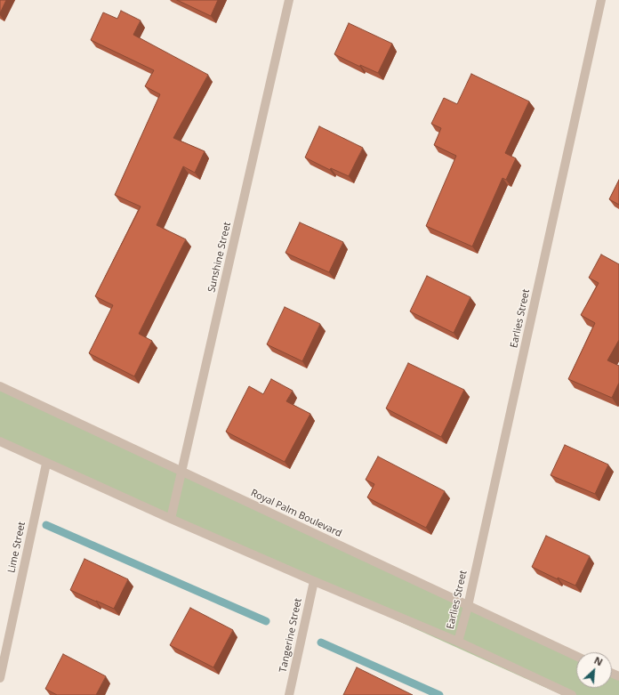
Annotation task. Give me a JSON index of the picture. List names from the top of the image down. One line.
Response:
{"streets":{"street":["Sunshine Street","Earlies Street","Royal Palm Boulevard","Lime Street","Tangerine Street"]},"crossings":[["Sunshine Street","Royal Palm Boulevard"],["Earlies Street","Royal Palm Boulevard"]],"north":"top right"}
